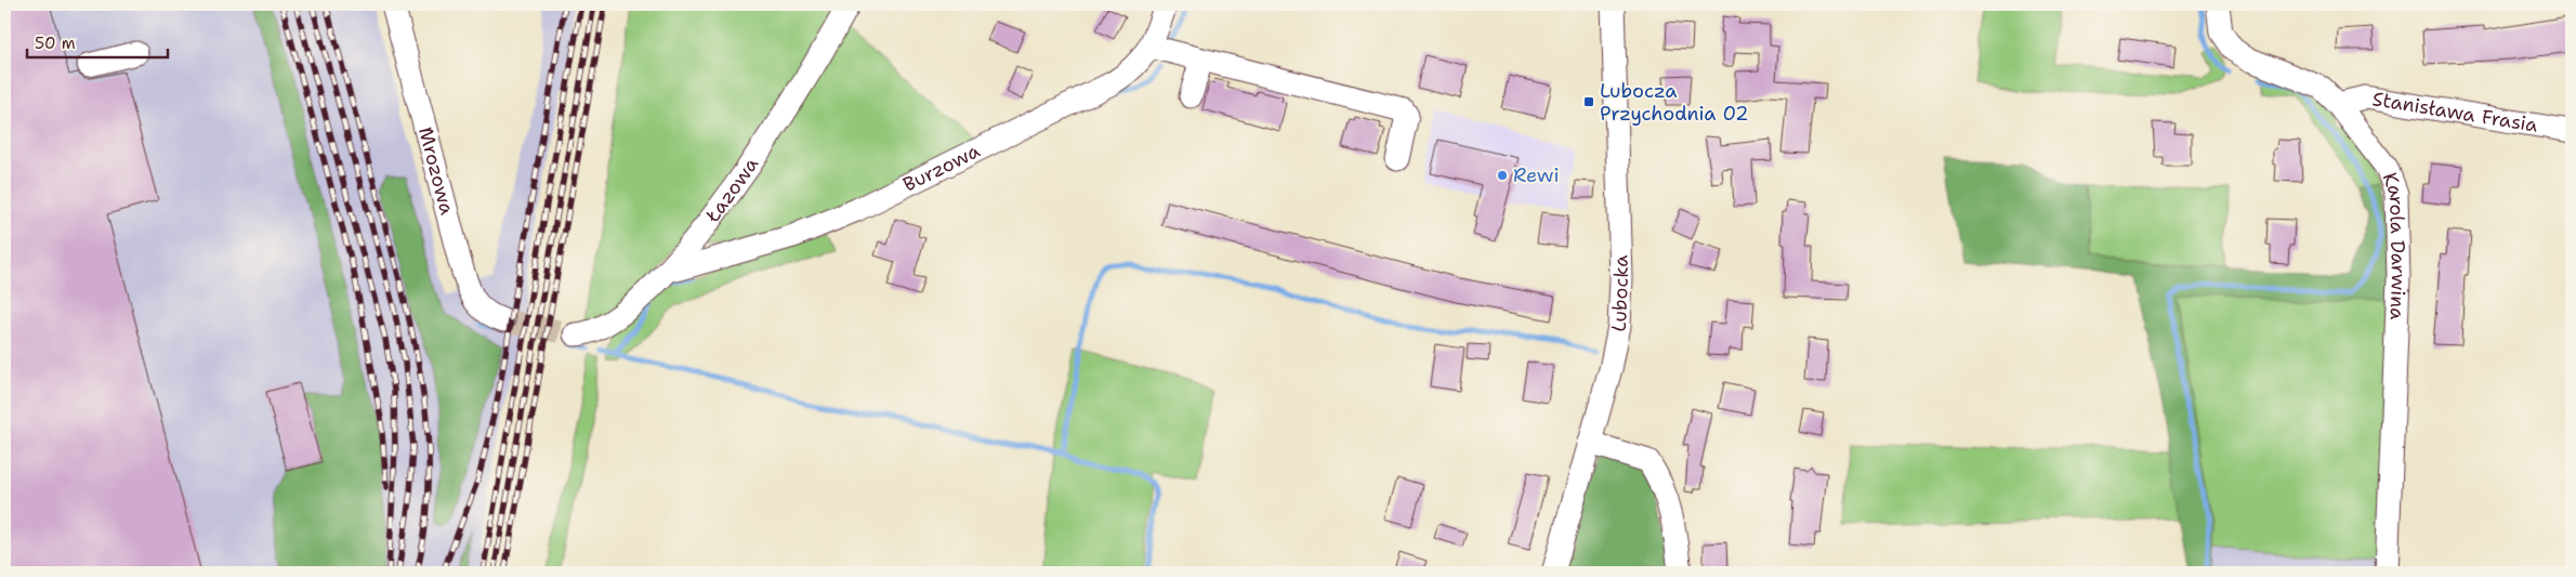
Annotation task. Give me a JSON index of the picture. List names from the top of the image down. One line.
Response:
{"streets":{"street":["Stanisława Frasia","Burzowa","Mrozowa","Łazowa","Karola Darwina","Lubocka"]},"crossings":[["Stanisława Frasia","Karola Darwina"],["Burzowa","Łazowa"]],"places":{"transit":["Lubocza Przychodnia 02"],"other":["Rewi"]},"scale_bar":"50 m"}
